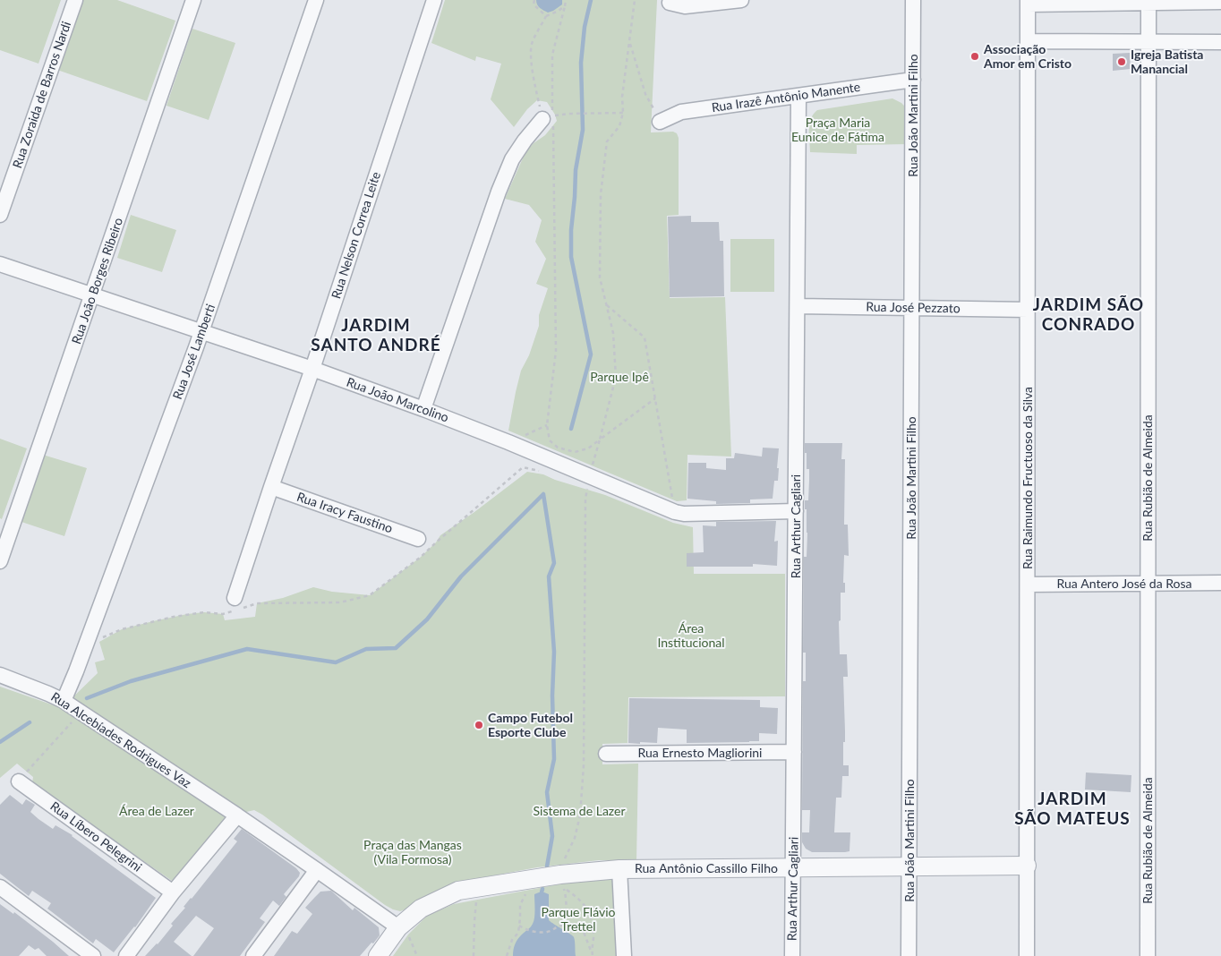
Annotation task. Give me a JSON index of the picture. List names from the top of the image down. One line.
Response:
{"streets":{"street":["Rua Zoraida de Barros Nardi","Rua Irazê Antônio Manente","Rua João Martini Filho","Rua Nelson Correa Leite","Rua João Borges Ribeiro","Rua José Pezzato","Rua José Lamberti","Rua João Marcolino","Rua Raimundo Fructuoso da Silva","Rua Rubião de Almeida","Rua Iracy Faustino","Rua Arthur Cagliari","Rua Antero José da Rosa","Rua Alcebíades Rodrigues Vaz","Rua Ernesto Magliorini","Rua Líbero Pelegrini","Rua Antônio Cassillo Filho"]},"crossings":[["Rua Irazê Antônio Manente","Rua João Martini Filho"],["Rua Irazê Antônio Manente","Rua Arthur Cagliari"],["Rua João Martini Filho","Rua José Pezzato"],["Rua João Martini Filho","Rua Antônio Cassillo Filho"],["Rua Nelson Correa Leite","Rua João Marcolino"],["Rua Nelson Correa Leite","Rua Iracy Faustino"],["Rua João Borges Ribeiro","Rua João Marcolino"],["Rua José Pezzato","Rua Raimundo Fructuoso da Silva"],["Rua José Pezzato","Rua Arthur Cagliari"],["Rua José Lamberti","Rua João Marcolino"],["Rua José Lamberti","Rua Alcebíades Rodrigues Vaz"],["Rua João Marcolino","Rua Arthur Cagliari"],["Rua Raimundo Fructuoso da Silva","Rua Antero José da Rosa"],["Rua Raimundo Fructuoso da Silva","Rua Antônio Cassillo Filho"],["Rua Rubião de Almeida","Rua Antero José da Rosa"],["Rua Arthur Cagliari","Rua Ernesto Magliorini"],["Rua Arthur Cagliari","Rua Antônio Cassillo Filho"],["Rua Alcebíades Rodrigues Vaz","Rua Antônio Cassillo Filho"]],"districts":["JARDIM SÃO CONRADO","JARDIM SANTO ANDRÉ","JARDIM SÃO MATEUS"],"parks":["Praça Maria Eunice de Fátima","Parque Ipê","Área Institucional","Área de Lazer","Sistema de Lazer","Praça das Mangas (Vila Formosa)","Parque Flávio Trettel"],"places":["Associação Amor em Cristo","Igreja Batista Manancial","Campo Futebol Esporte Clube"]}
